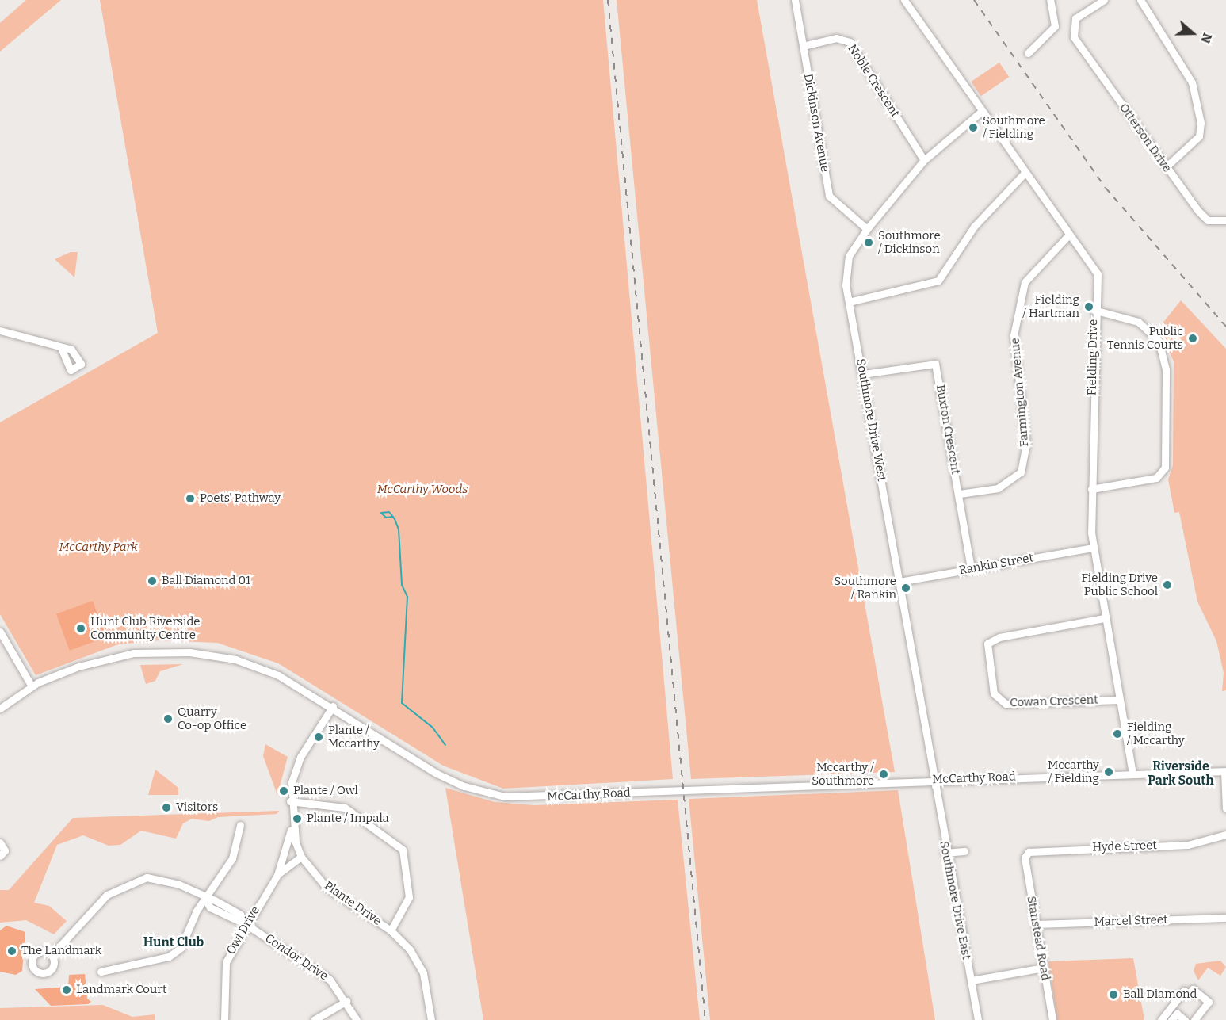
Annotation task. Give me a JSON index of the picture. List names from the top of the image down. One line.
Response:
{"streets":{"street":["Noble Crescent","Dickinson Avenue","Otterson Drive","Fielding Drive","Farmington Avenue","Southmore Drive West","Buxton Crescent","Rankin Street","Cowan Crescent","McCarthy Road","Hyde Street","Southmore Drive East","Plante Drive","Marcel Street","Owl Drive","Stanstead Road","Condor Drive"]},"crossings":[["Noble Crescent","Dickinson Avenue"],["Noble Crescent","Southmore Drive West"],["Dickinson Avenue","Southmore Drive West"],["Fielding Drive","Farmington Avenue"],["Fielding Drive","Southmore Drive West"],["Fielding Drive","Rankin Street"],["Fielding Drive","Cowan Crescent"],["Fielding Drive","McCarthy Road"],["Farmington Avenue","Buxton Crescent"],["Southmore Drive West","Buxton Crescent"],["Southmore Drive West","Rankin Street"],["Southmore Drive West","McCarthy Road"],["Southmore Drive West","Southmore Drive East"],["Buxton Crescent","Rankin Street"],["McCarthy Road","Southmore Drive East"],["McCarthy Road","Plante Drive"],["Hyde Street","Stanstead Road"],["Plante Drive","Owl Drive"],["Marcel Street","Stanstead Road"],["Owl Drive","Condor Drive"]],"districts":["Riverside Park South","Hunt Club"],"parks":["McCarthy Woods","McCarthy Park"],"places":["Southmore / Fielding","Southmore / Dickinson","Fielding / Hartman","Public Tennis Courts","Poets' Pathway","Ball Diamond 01","Fielding Drive Public School","Southmore / Rankin","Hunt Club Riverside Community Centre","Quarry Co-op Office","Fielding / Mccarthy","Plante / Mccarthy","Mccarthy / Fielding","Mccarthy / Southmore","Plante / Owl","Visitors","Plante / Impala","The Landmark","Landmark Court","Ball Diamond"],"north":"right"}
